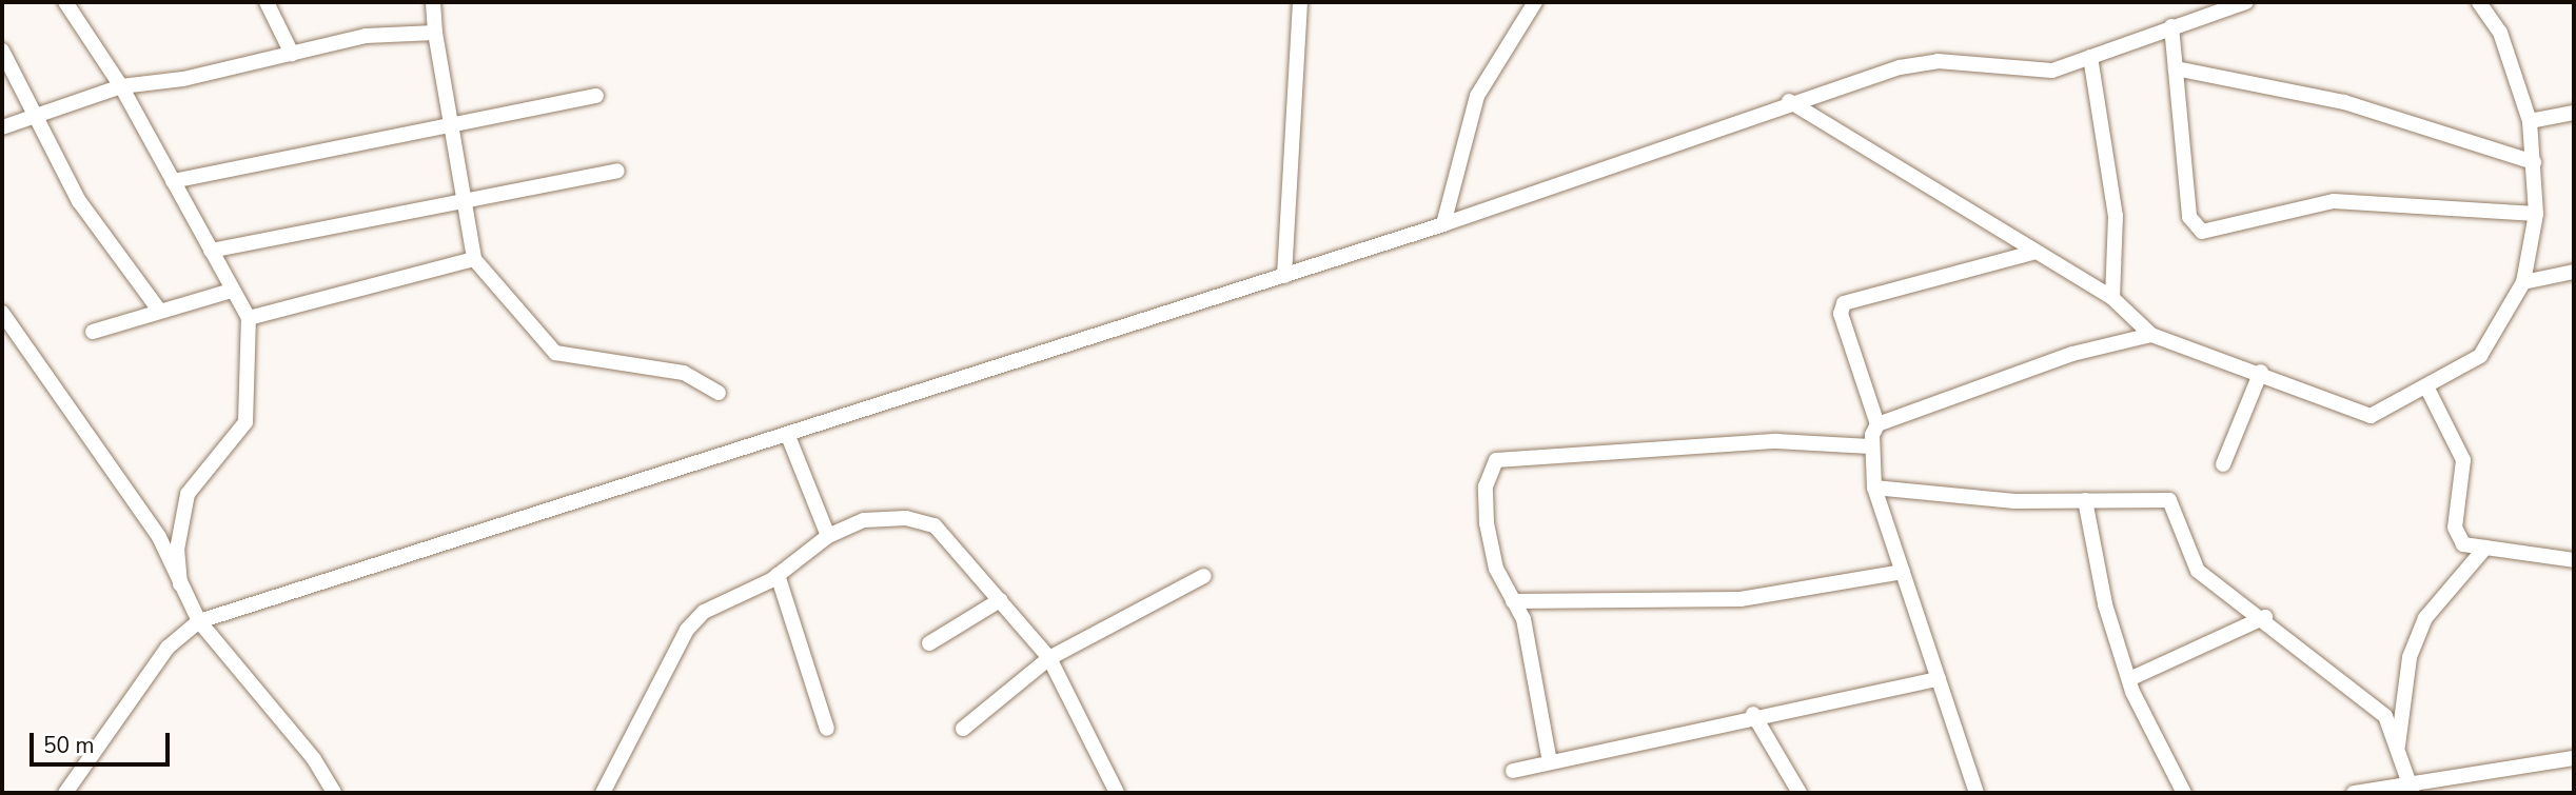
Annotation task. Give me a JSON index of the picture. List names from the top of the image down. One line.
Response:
{"scale_bar":"50 m"}
